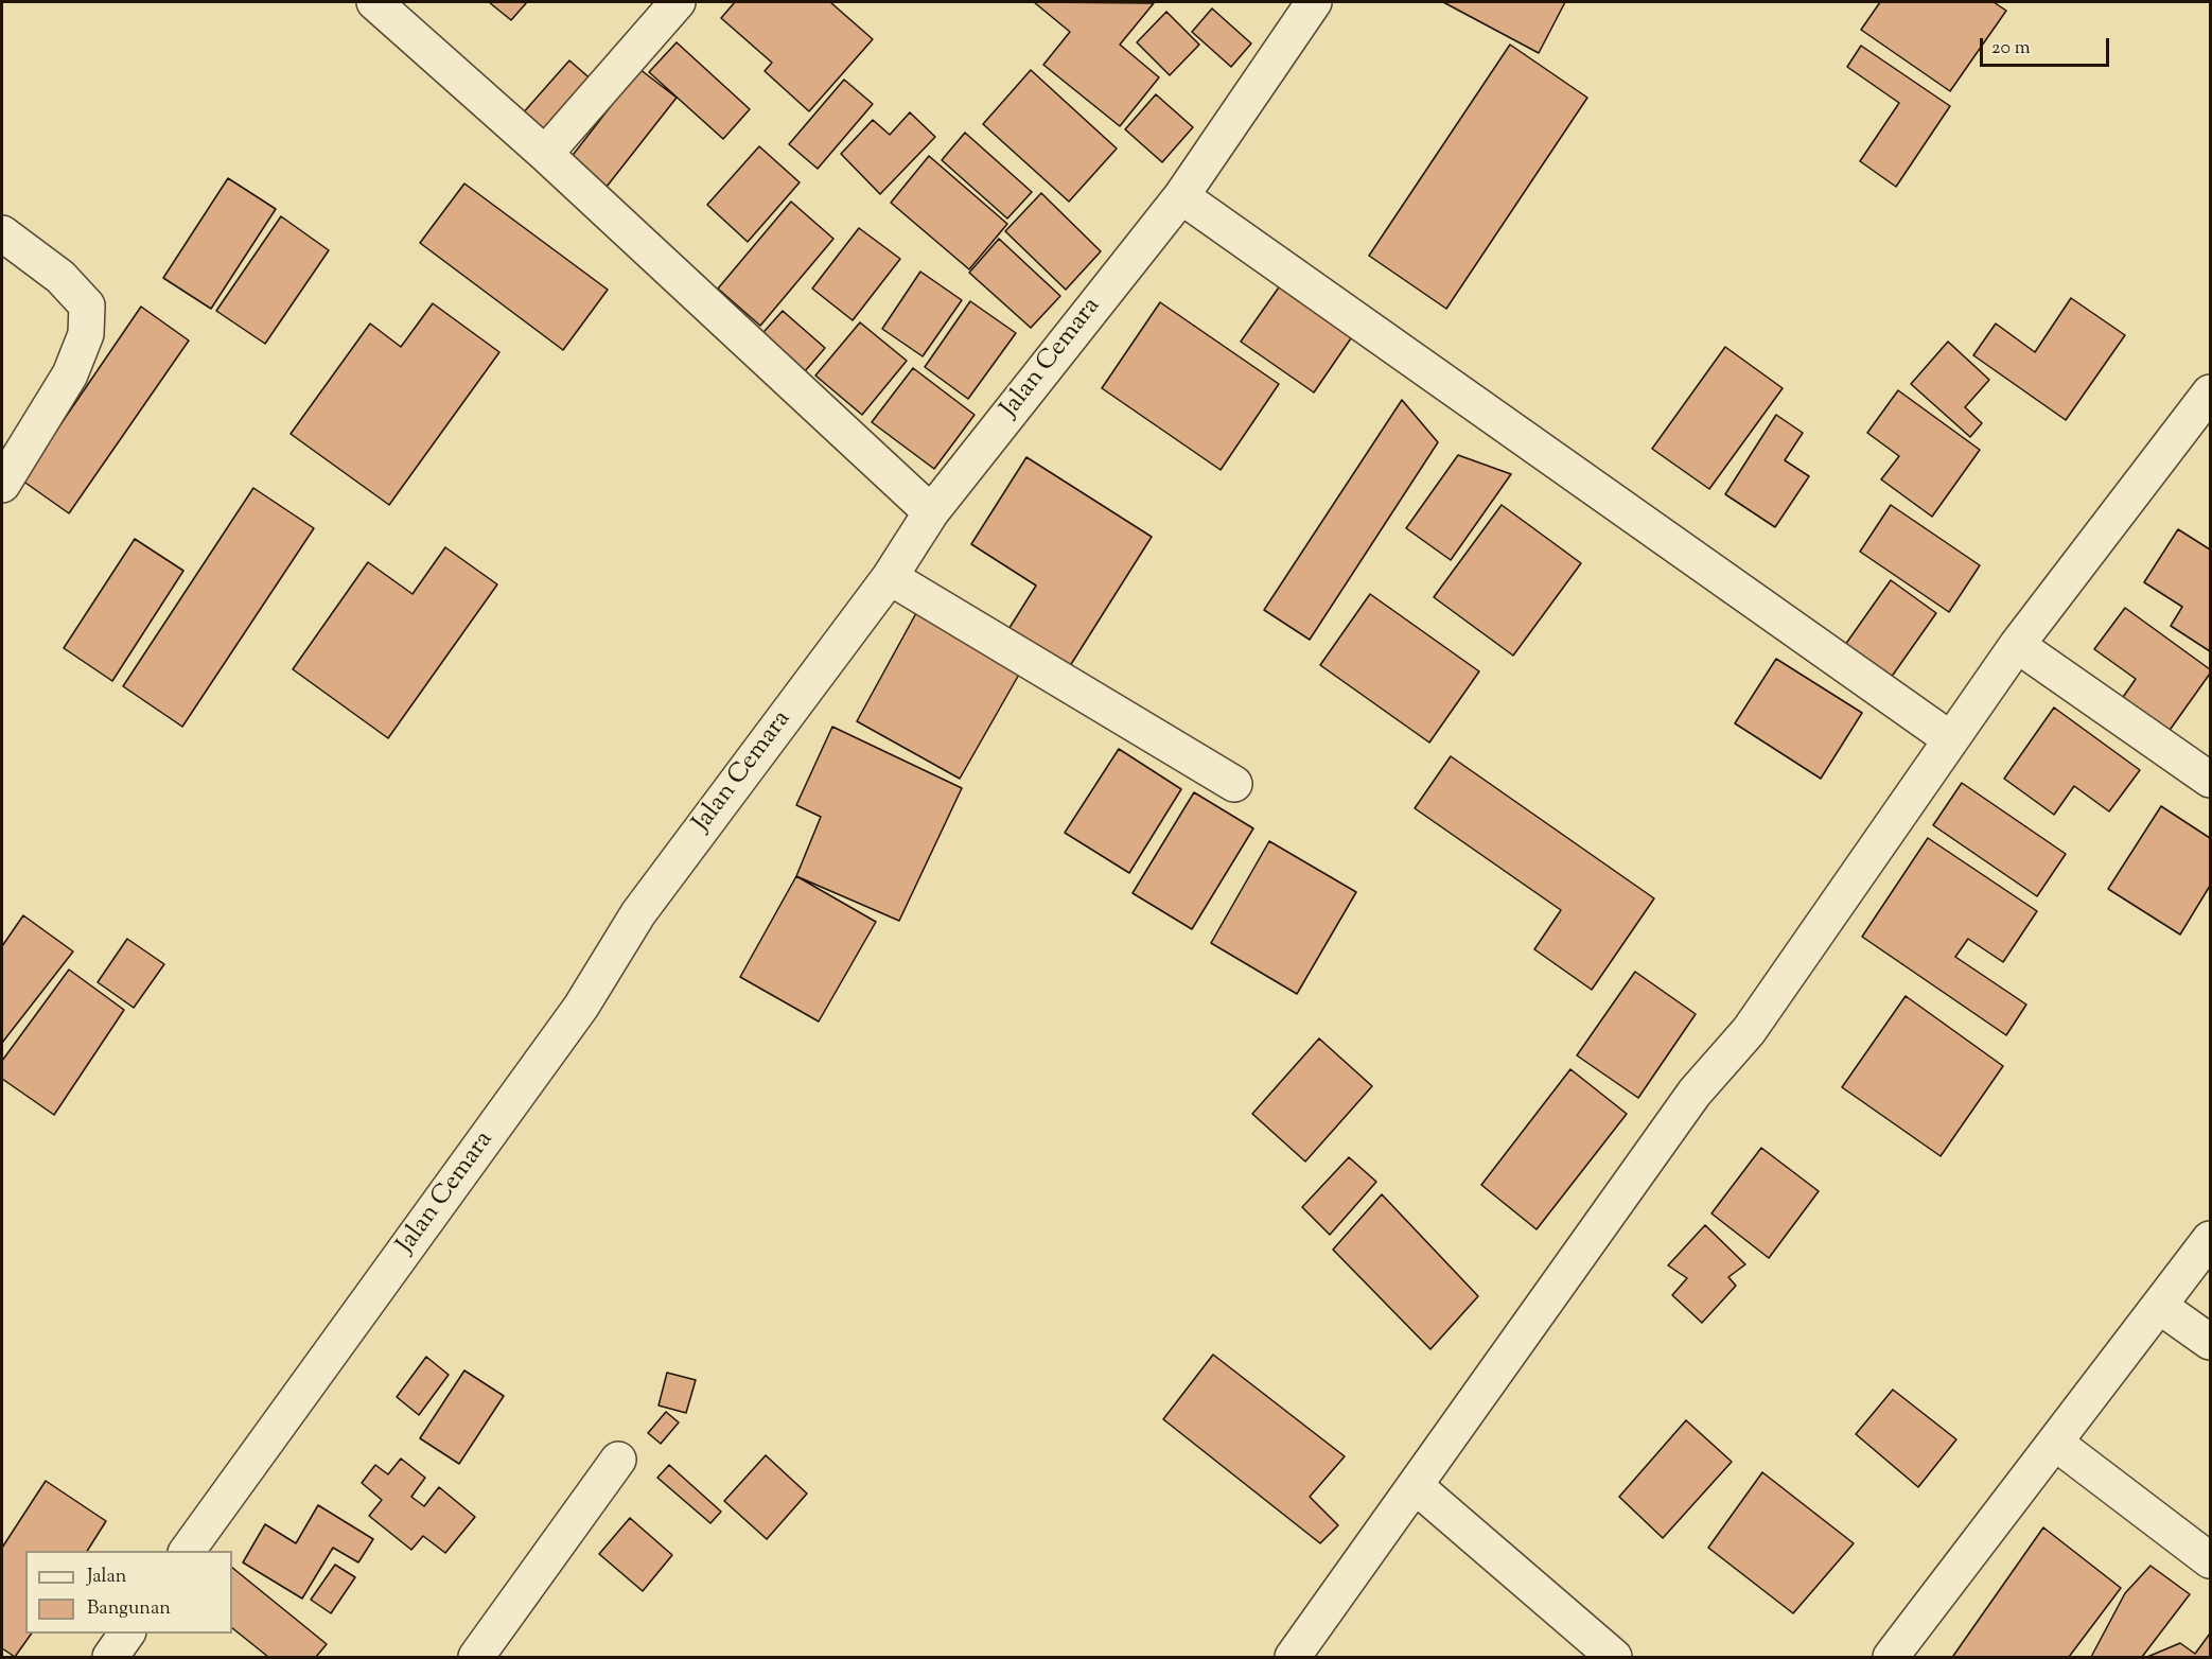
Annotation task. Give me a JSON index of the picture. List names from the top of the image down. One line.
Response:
{"streets":{"street":["Jalan Cemara"]},"legend":["Jalan","Bangunan"],"scale_bar":"20 m"}
